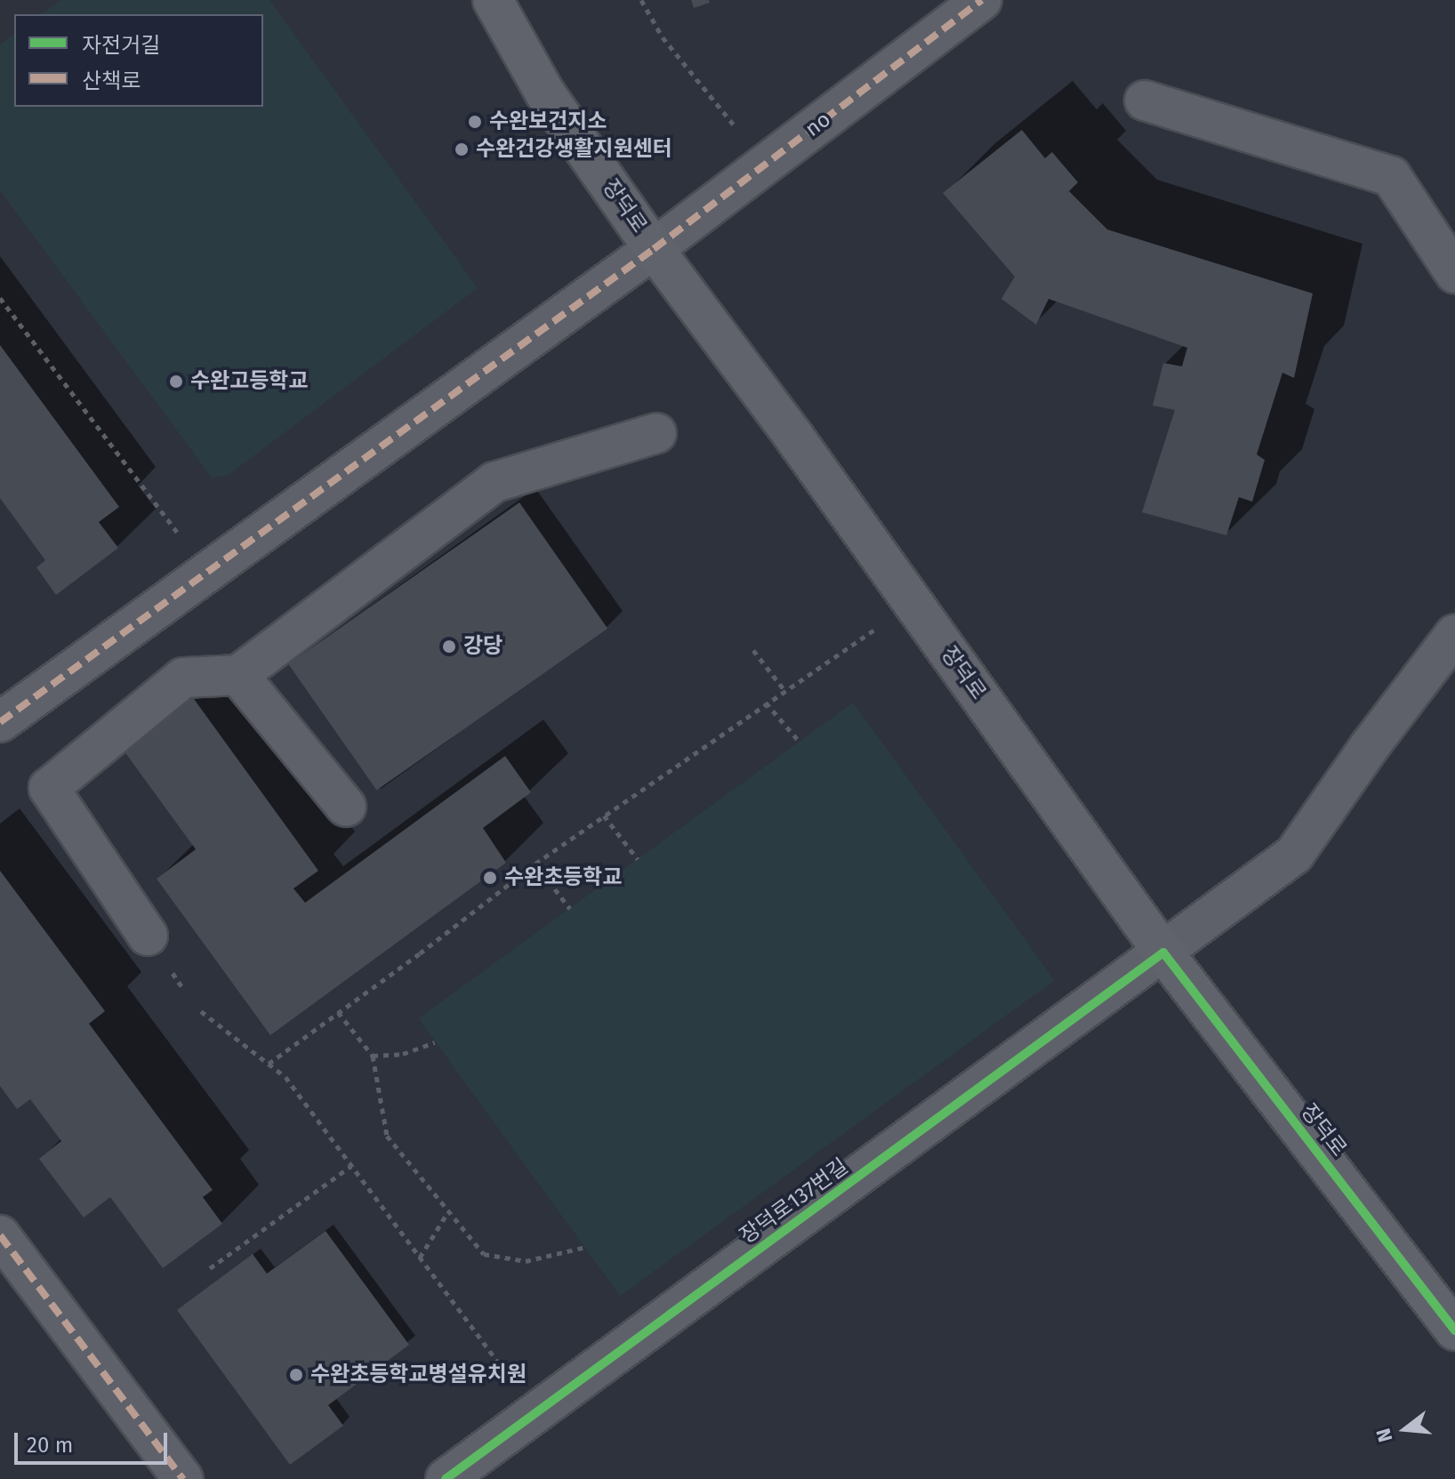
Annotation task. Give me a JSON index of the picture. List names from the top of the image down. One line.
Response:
{"streets":{"main road":["장덕로"],"street":["no","장덕로137번길"]},"crossings":[["no","장덕로"],["장덕로","장덕로137번길"]],"places":["수완보건지소","수완건강생활지원센터","수완고등학교","강당","수완초등학교","수완초등학교병설유치원"],"legend":["자전거길","산책로"],"scale_bar":"20 m","north":"left"}
